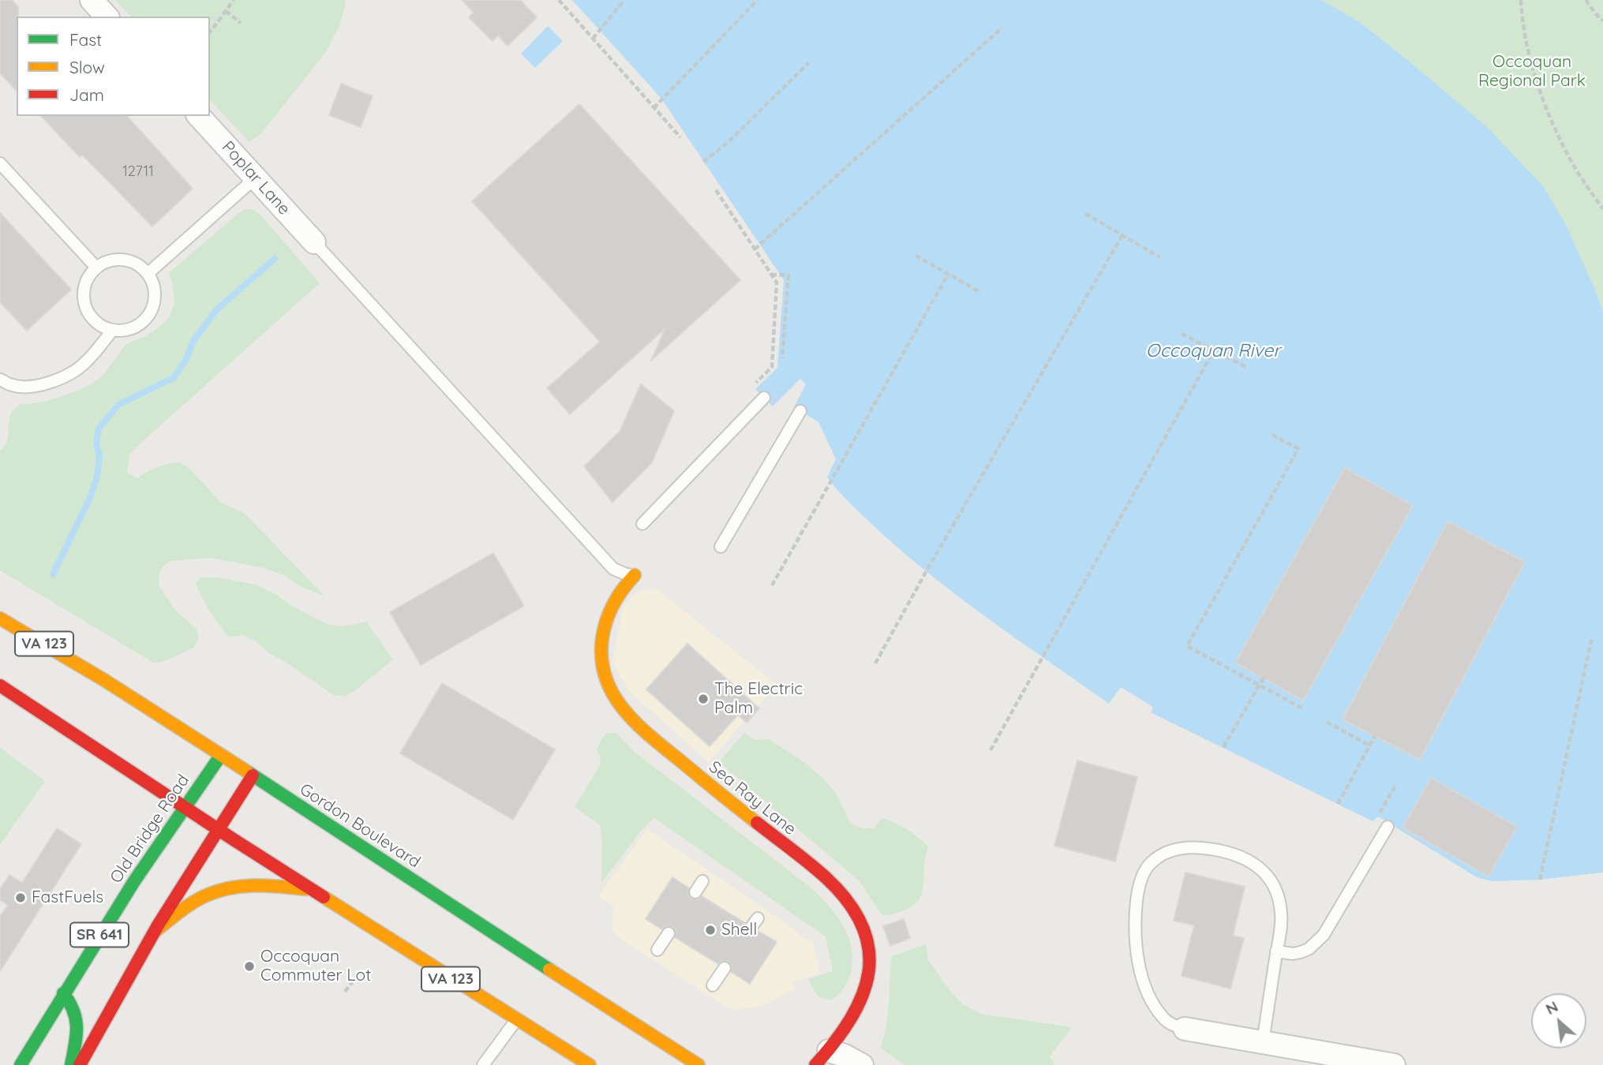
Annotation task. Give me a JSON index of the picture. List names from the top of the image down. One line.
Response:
{"streets":{"main road":["VA 123","Sea Ray Lane","Gordon Boulevard","Old Bridge Road","SR 641"],"street":["Poplar Lane"]},"crossings":[["VA 123","Old Bridge Road"],["VA 123","SR 641"],["Gordon Boulevard","Old Bridge Road"],["Gordon Boulevard","SR 641"]],"water":["Occoquan River"],"parks":["Occoquan Regional Park"],"places":["The Electric Palm","FastFuels","Shell","Occoquan Commuter Lot"],"house_numbers":["12711"],"legend":["Fast","Slow","Jam"],"north":"top left"}
